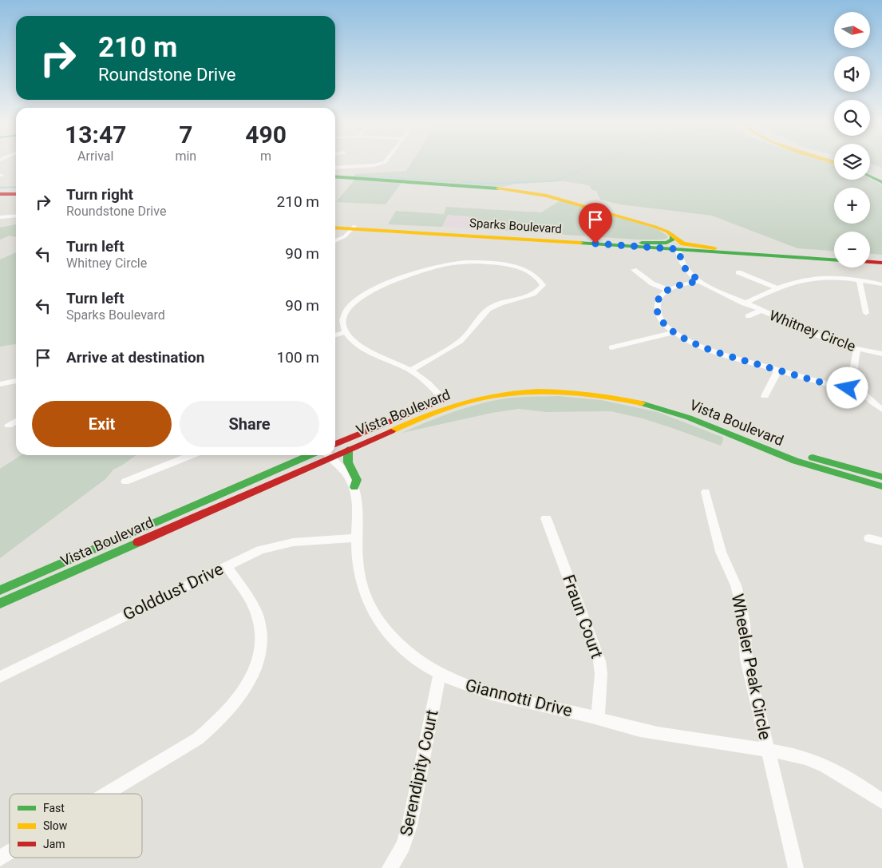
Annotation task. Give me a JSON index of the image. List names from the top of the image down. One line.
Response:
{"streets":{"main road":["Sparks Boulevard","Vista Boulevard"],"street":["Whitney Circle","Golddust Drive","Fraun Court","Wheeler Peak Circle","Giannotti Drive","Serendipity Court"]},"crossings":[["Sparks Boulevard","Whitney Circle"],["Golddust Drive","Giannotti Drive"],["Fraun Court","Giannotti Drive"],["Wheeler Peak Circle","Giannotti Drive"],["Giannotti Drive","Serendipity Court"]],"legend":["Fast","Slow","Jam"],"north":"right","page":{"map_buttons":["+","−"],"turn":["210 m","Roundstone Drive"],"eta":["13:47","Arrival","7","min","490","m"],"list":[{"name":"Turn right","note":"Roundstone Drive","value":"210 m"},{"name":"Turn left","note":"Whitney Circle","value":"90 m"},{"name":"Turn left","note":"Sparks Boulevard","value":"90 m"},{"name":"Arrive at destination","value":"100 m"}],"buttons":["Exit","Share"]}}
